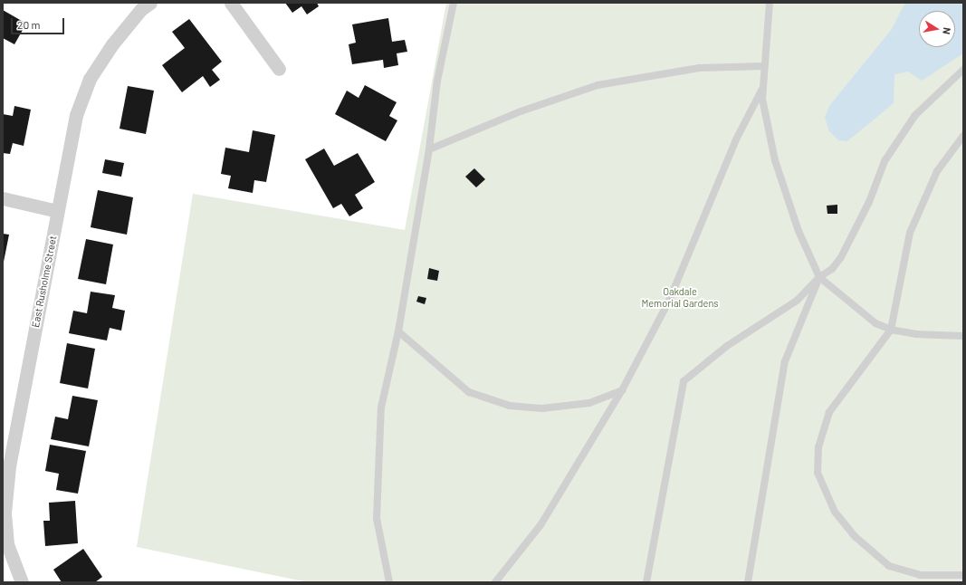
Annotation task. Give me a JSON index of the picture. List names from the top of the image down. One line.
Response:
{"streets":{"street":["East Rusholme Street"]},"parks":["Oakdale Memorial Gardens"],"scale_bar":"20 m","north":"right"}
